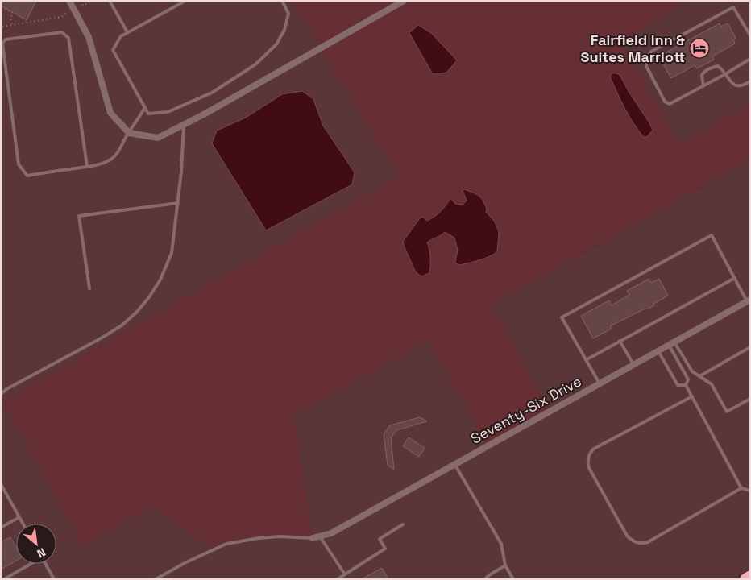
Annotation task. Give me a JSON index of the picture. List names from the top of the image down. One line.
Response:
{"streets":{"street":["Seventy-Six Drive"]},"places":{"hotel":["Fairfield Inn & Suites Marriott"]},"north":"bottom right"}
